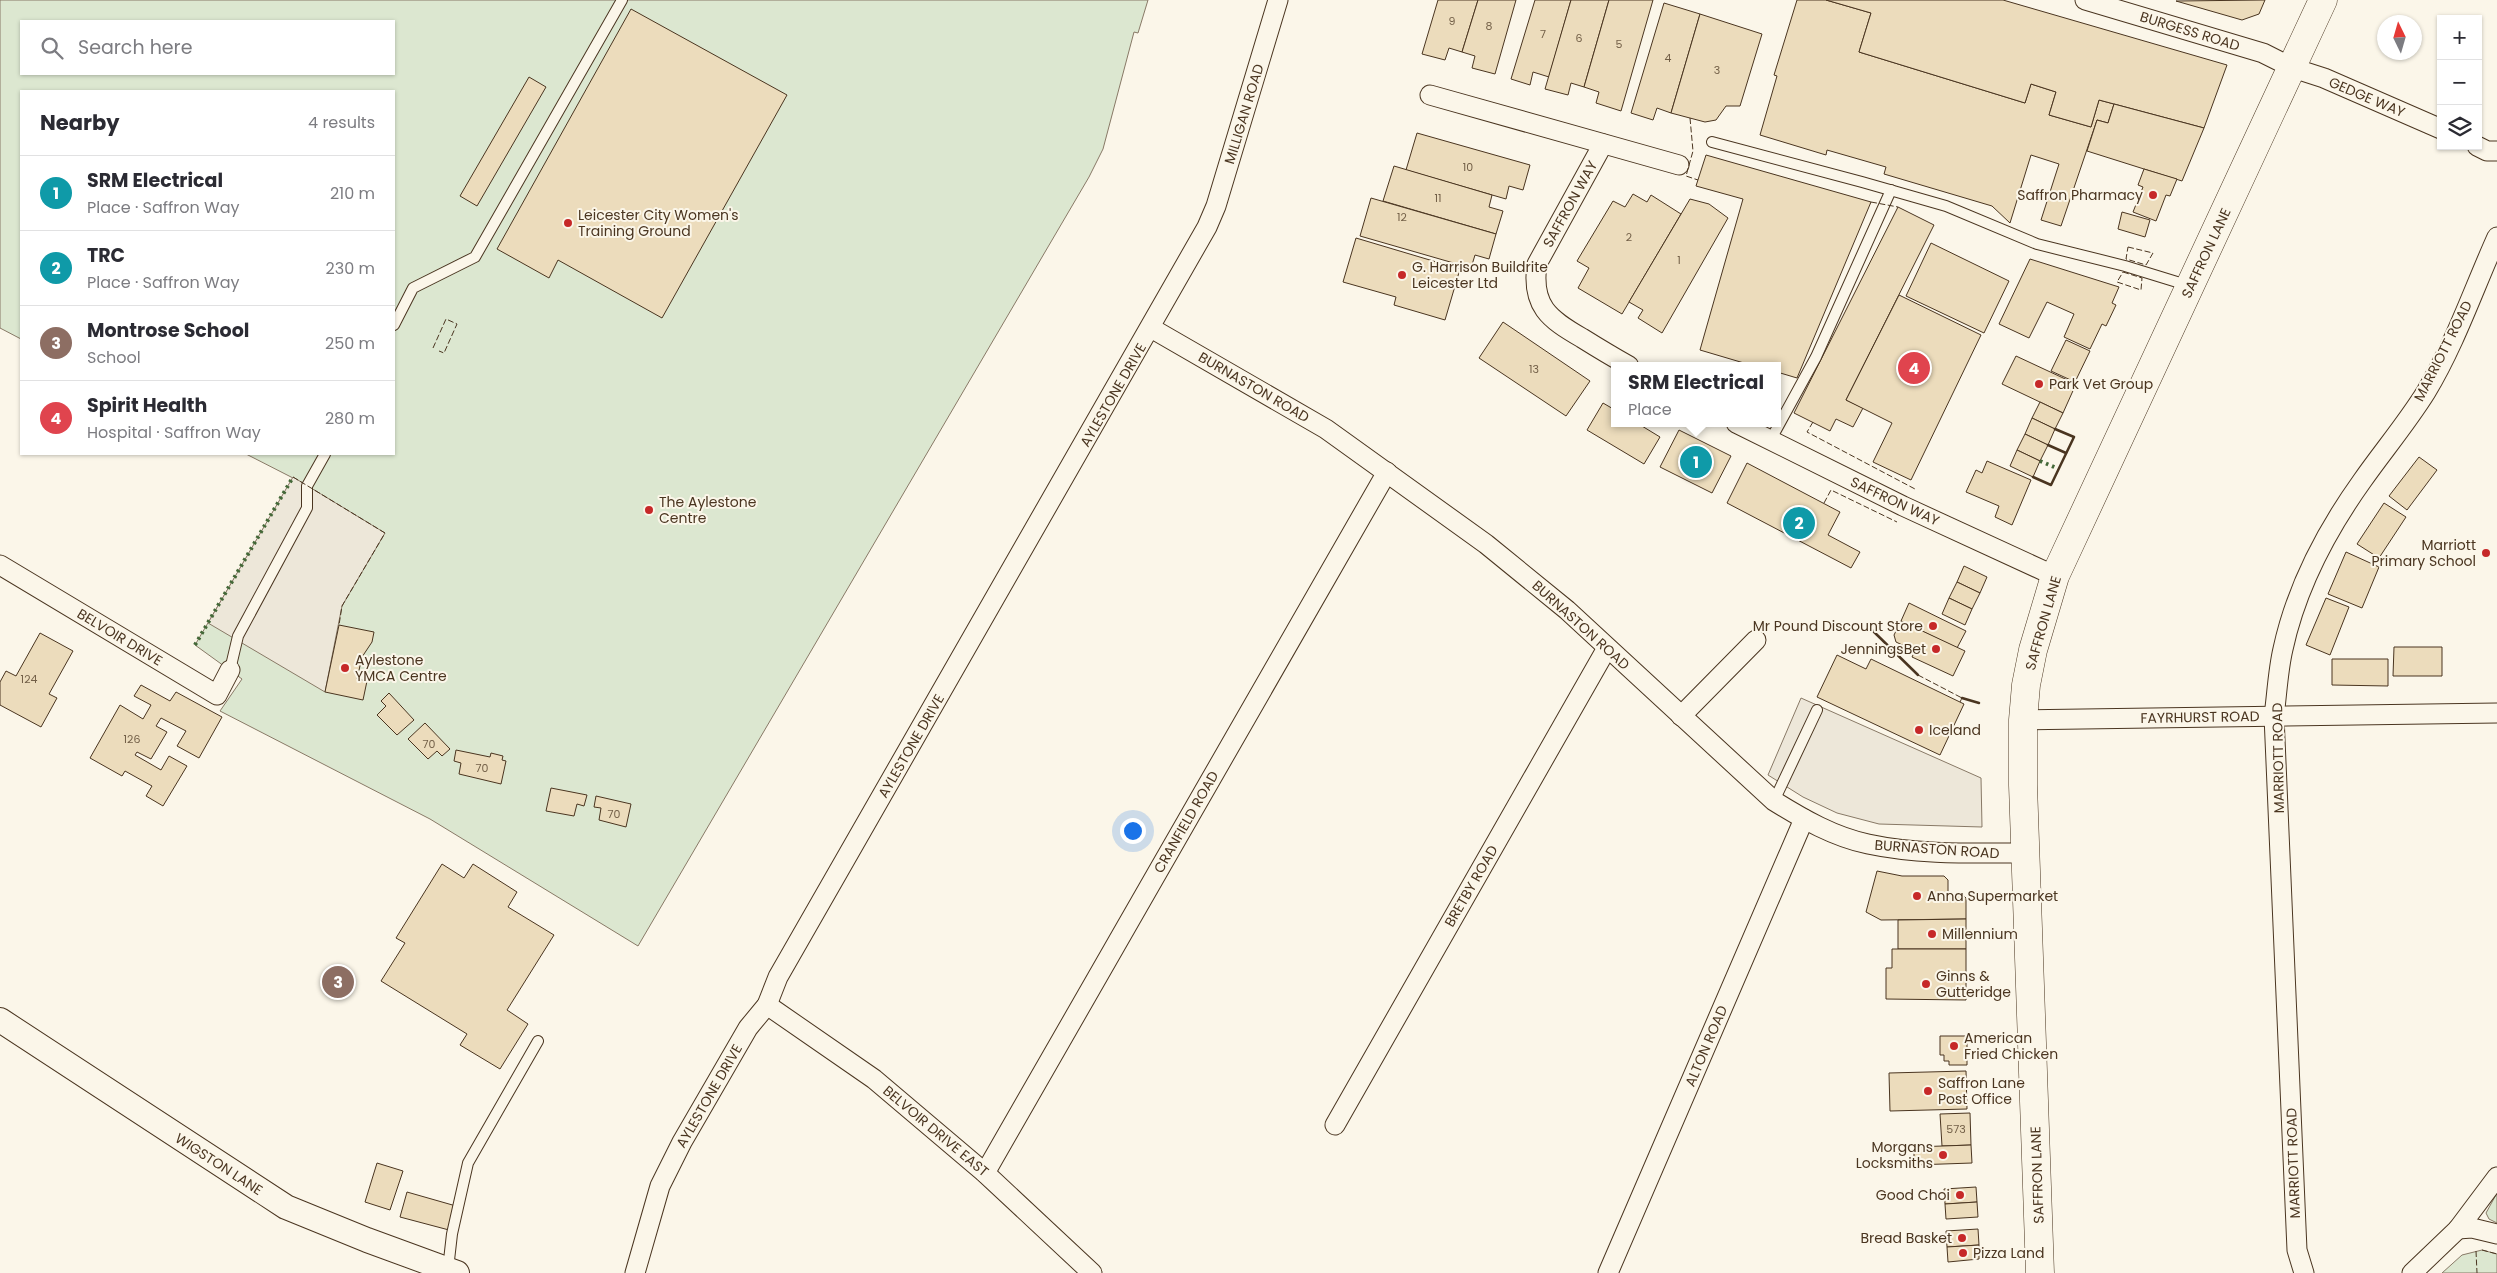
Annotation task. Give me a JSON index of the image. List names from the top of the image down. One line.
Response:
{"streets":{"main road":["SAFFRON LANE"],"street":["BURGESS ROAD","GEDGE WAY","MILLIGAN ROAD","SAFFRON WAY","MARRIOTT ROAD","BURNASTON ROAD","AYLESTONE DRIVE","BELVOIR DRIVE","FAYRHURST ROAD","CRANFIELD ROAD","BRETBY ROAD","ALTON ROAD","BELVOIR DRIVE EAST","WIGSTON LANE"]},"crossings":[["BURGESS ROAD","GEDGE WAY"],["BURGESS ROAD","SAFFRON LANE"],["GEDGE WAY","SAFFRON LANE"],["MILLIGAN ROAD","AYLESTONE DRIVE"],["SAFFRON WAY","SAFFRON LANE"],["SAFFRON LANE","BURNASTON ROAD"],["SAFFRON LANE","FAYRHURST ROAD"],["MARRIOTT ROAD","FAYRHURST ROAD"],["BURNASTON ROAD","AYLESTONE DRIVE"],["BURNASTON ROAD","CRANFIELD ROAD"],["BURNASTON ROAD","BRETBY ROAD"],["BURNASTON ROAD","ALTON ROAD"],["AYLESTONE DRIVE","BELVOIR DRIVE EAST"],["CRANFIELD ROAD","BELVOIR DRIVE EAST"]],"places":["Saffron Pharmacy","Leicester City Women's Training Ground","G. Harrison Buildrite Leicester Ltd","Park Vet Group","The Aylestone Centre","Marriott Primary School","Mr Pound Discount Store","JenningsBet","Aylestone YMCA Centre","Iceland","Anna Supermarket","Millennium","Ginns & Gutteridge","American Fried Chicken","Saffron Lane Post Office","Morgans Locksmiths","Good Choi","Bread Basket","Pizza Land"],"house_numbers":["9","8","7","6","5","4","3","10","11","12","2","1","13","124","126","70","70","70","573"],"north":"top","page":{"map_buttons":["+","−"],"search":"Search here","heading":["Nearby","4 results"],"list":[{"mark":"1","name":"SRM Electrical","note":"Place · Saffron Way","value":"210 m"},{"mark":"2","name":"TRC","note":"Place · Saffron Way","value":"230 m"},{"mark":"3","name":"Montrose School","note":"School","value":"250 m"},{"mark":"4","name":"Spirit Health","note":"Hospital · Saffron Way","value":"280 m"}],"pins":["4","1","2","3"],"popup":["SRM Electrical","Place"]}}
